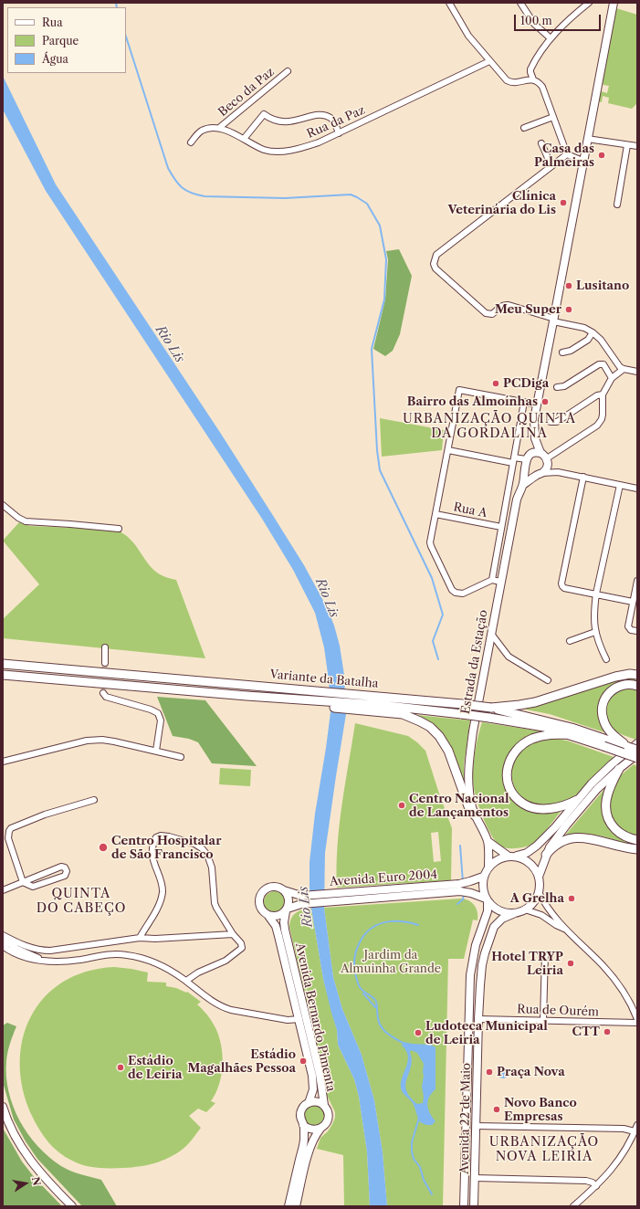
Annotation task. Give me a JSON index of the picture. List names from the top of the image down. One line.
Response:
{"streets":{"highway":["Variante da Batalha"],"main road":["Estrada da Estação","Avenida Euro 2004","Avenida Bernardo Pimenta","Avenida 22 de Maio"],"street":["Beco da Paz","Rua da Paz","Rua A","Rua de Ourém"]},"crossings":[["Beco da Paz","Rua da Paz"],["Estrada da Estação","Avenida Euro 2004"],["Estrada da Estação","Avenida 22 de Maio"],["Avenida Euro 2004","Avenida Bernardo Pimenta"],["Avenida Euro 2004","Avenida 22 de Maio"],["Rua de Ourém","Avenida 22 de Maio"]],"districts":["URBANIZAÇÃO QUINTA DA GORDALINA","QUINTA DO CABEÇO","URBANIZAÇÃO NOVA LEIRIA"],"water":["Rio Lis"],"parks":["Jardim da Almuinha Grande"],"places":["Casa das Palmeiras","Clínica Veterinária do Lis","Lusitano","Meu Super","PCDiga","Bairro das Almoínhas","Centro Nacional de Lançamentos","Centro Hospitalar de São Francisco","A Grelha","Hotel TRYP Leiria","CTT","Ludoteca Municipal de Leiria","Estádio Magalhães Pessoa","Estádio de Leiria","Praça Nova","Novo Banco Empresas"],"legend":["Rua","Parque","Água"],"scale_bar":"100 m","north":"right"}
